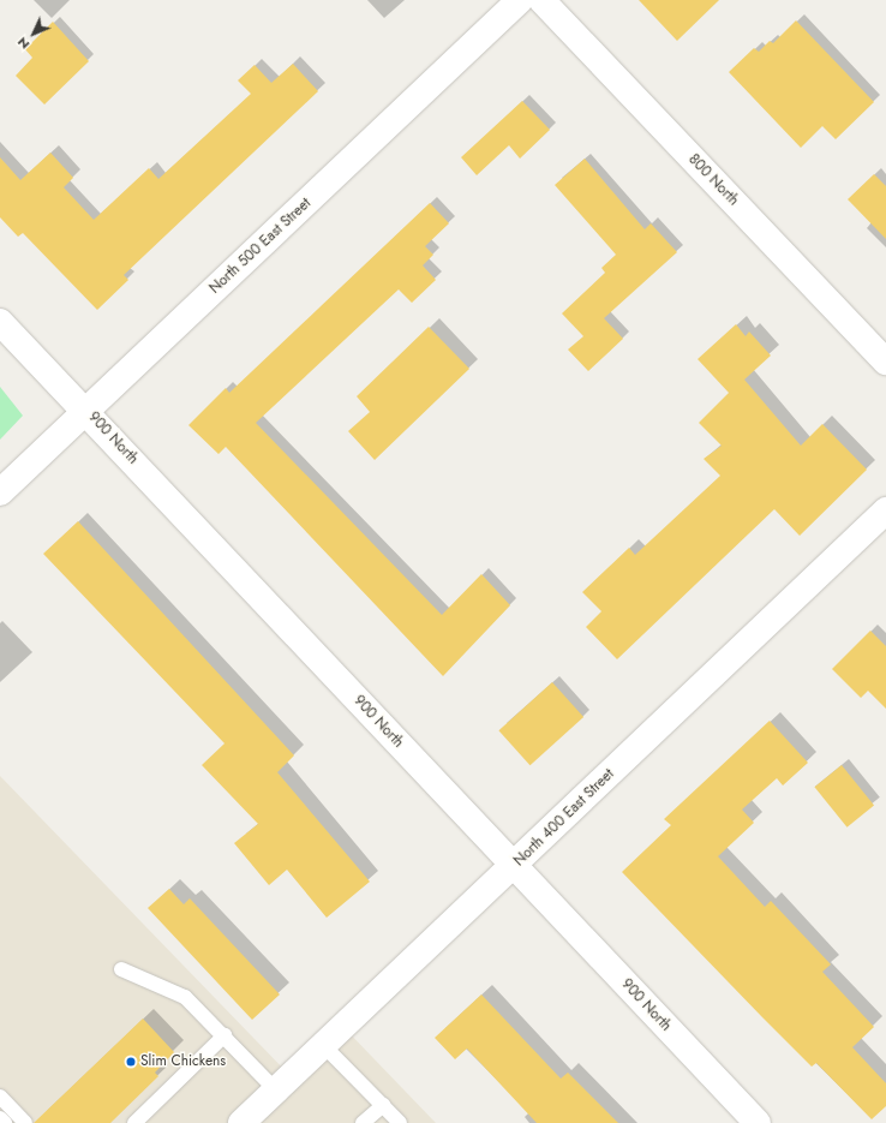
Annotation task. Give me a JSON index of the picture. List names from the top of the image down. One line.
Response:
{"streets":{"street":["800 North","North 500 East Street","900 North","North 400 East Street"]},"crossings":[["North 500 East Street","900 North"],["900 North","North 400 East Street"]],"places":["Slim Chickens"],"north":"bottom left"}
